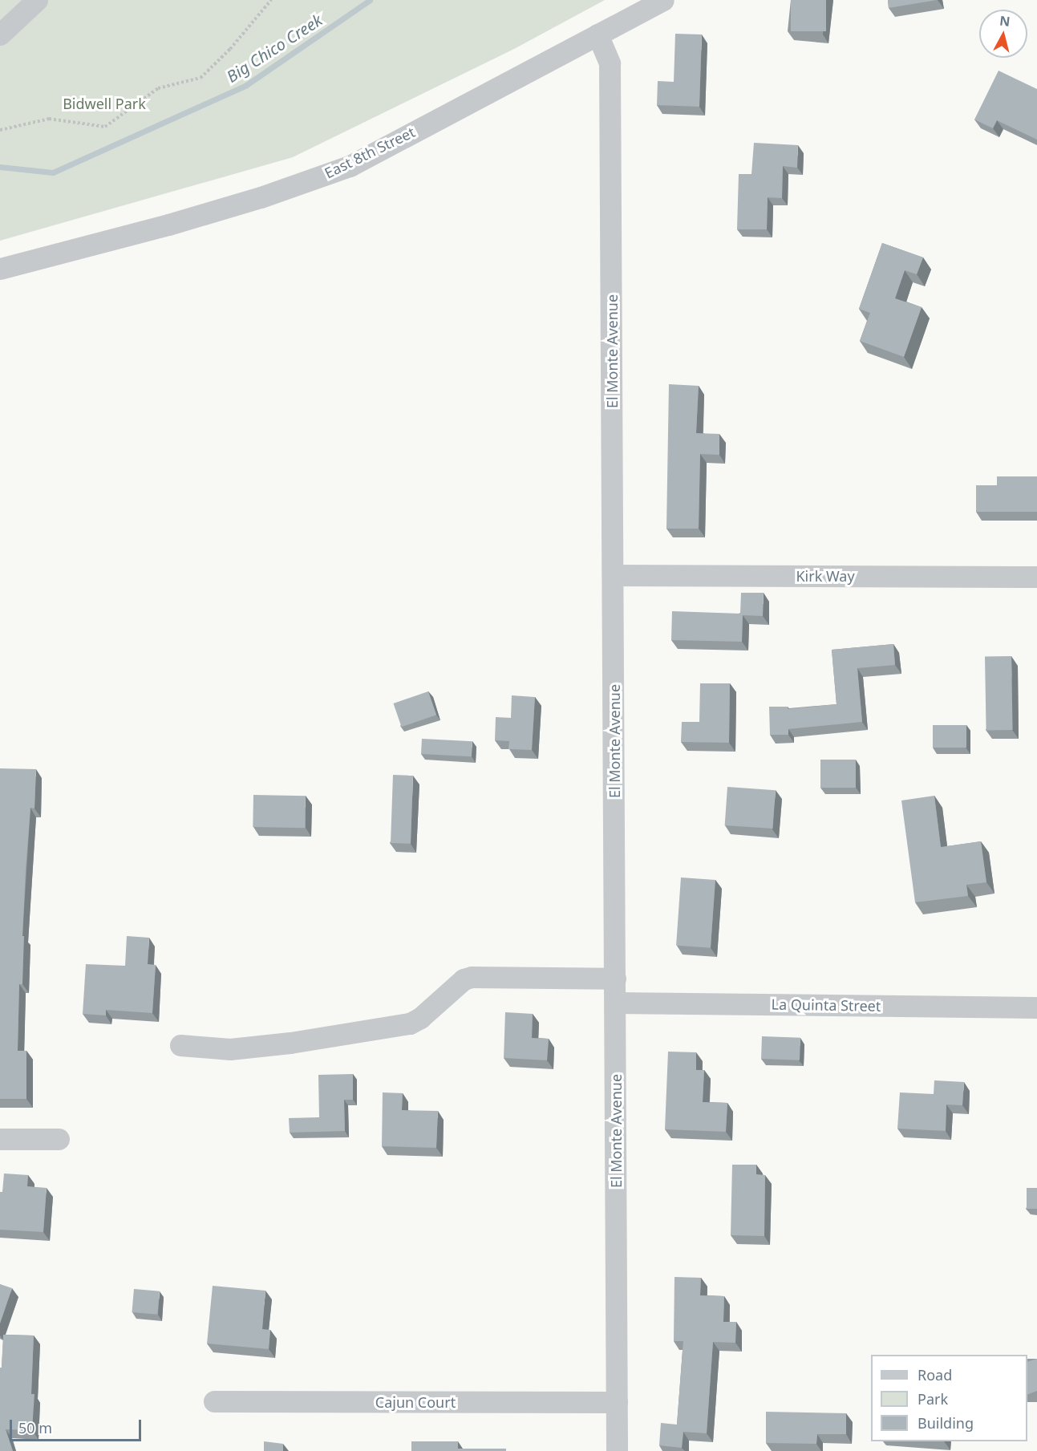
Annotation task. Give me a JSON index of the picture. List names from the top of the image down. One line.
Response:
{"streets":{"street":["East 8th Street","El Monte Avenue","Kirk Way","La Quinta Street","Cajun Court"]},"crossings":[["East 8th Street","El Monte Avenue"],["El Monte Avenue","Kirk Way"],["El Monte Avenue","La Quinta Street"],["El Monte Avenue","Cajun Court"]],"water":["Big Chico Creek"],"parks":["Bidwell Park"],"legend":["Road","Park","Building"],"scale_bar":"50 m","north":"top"}
